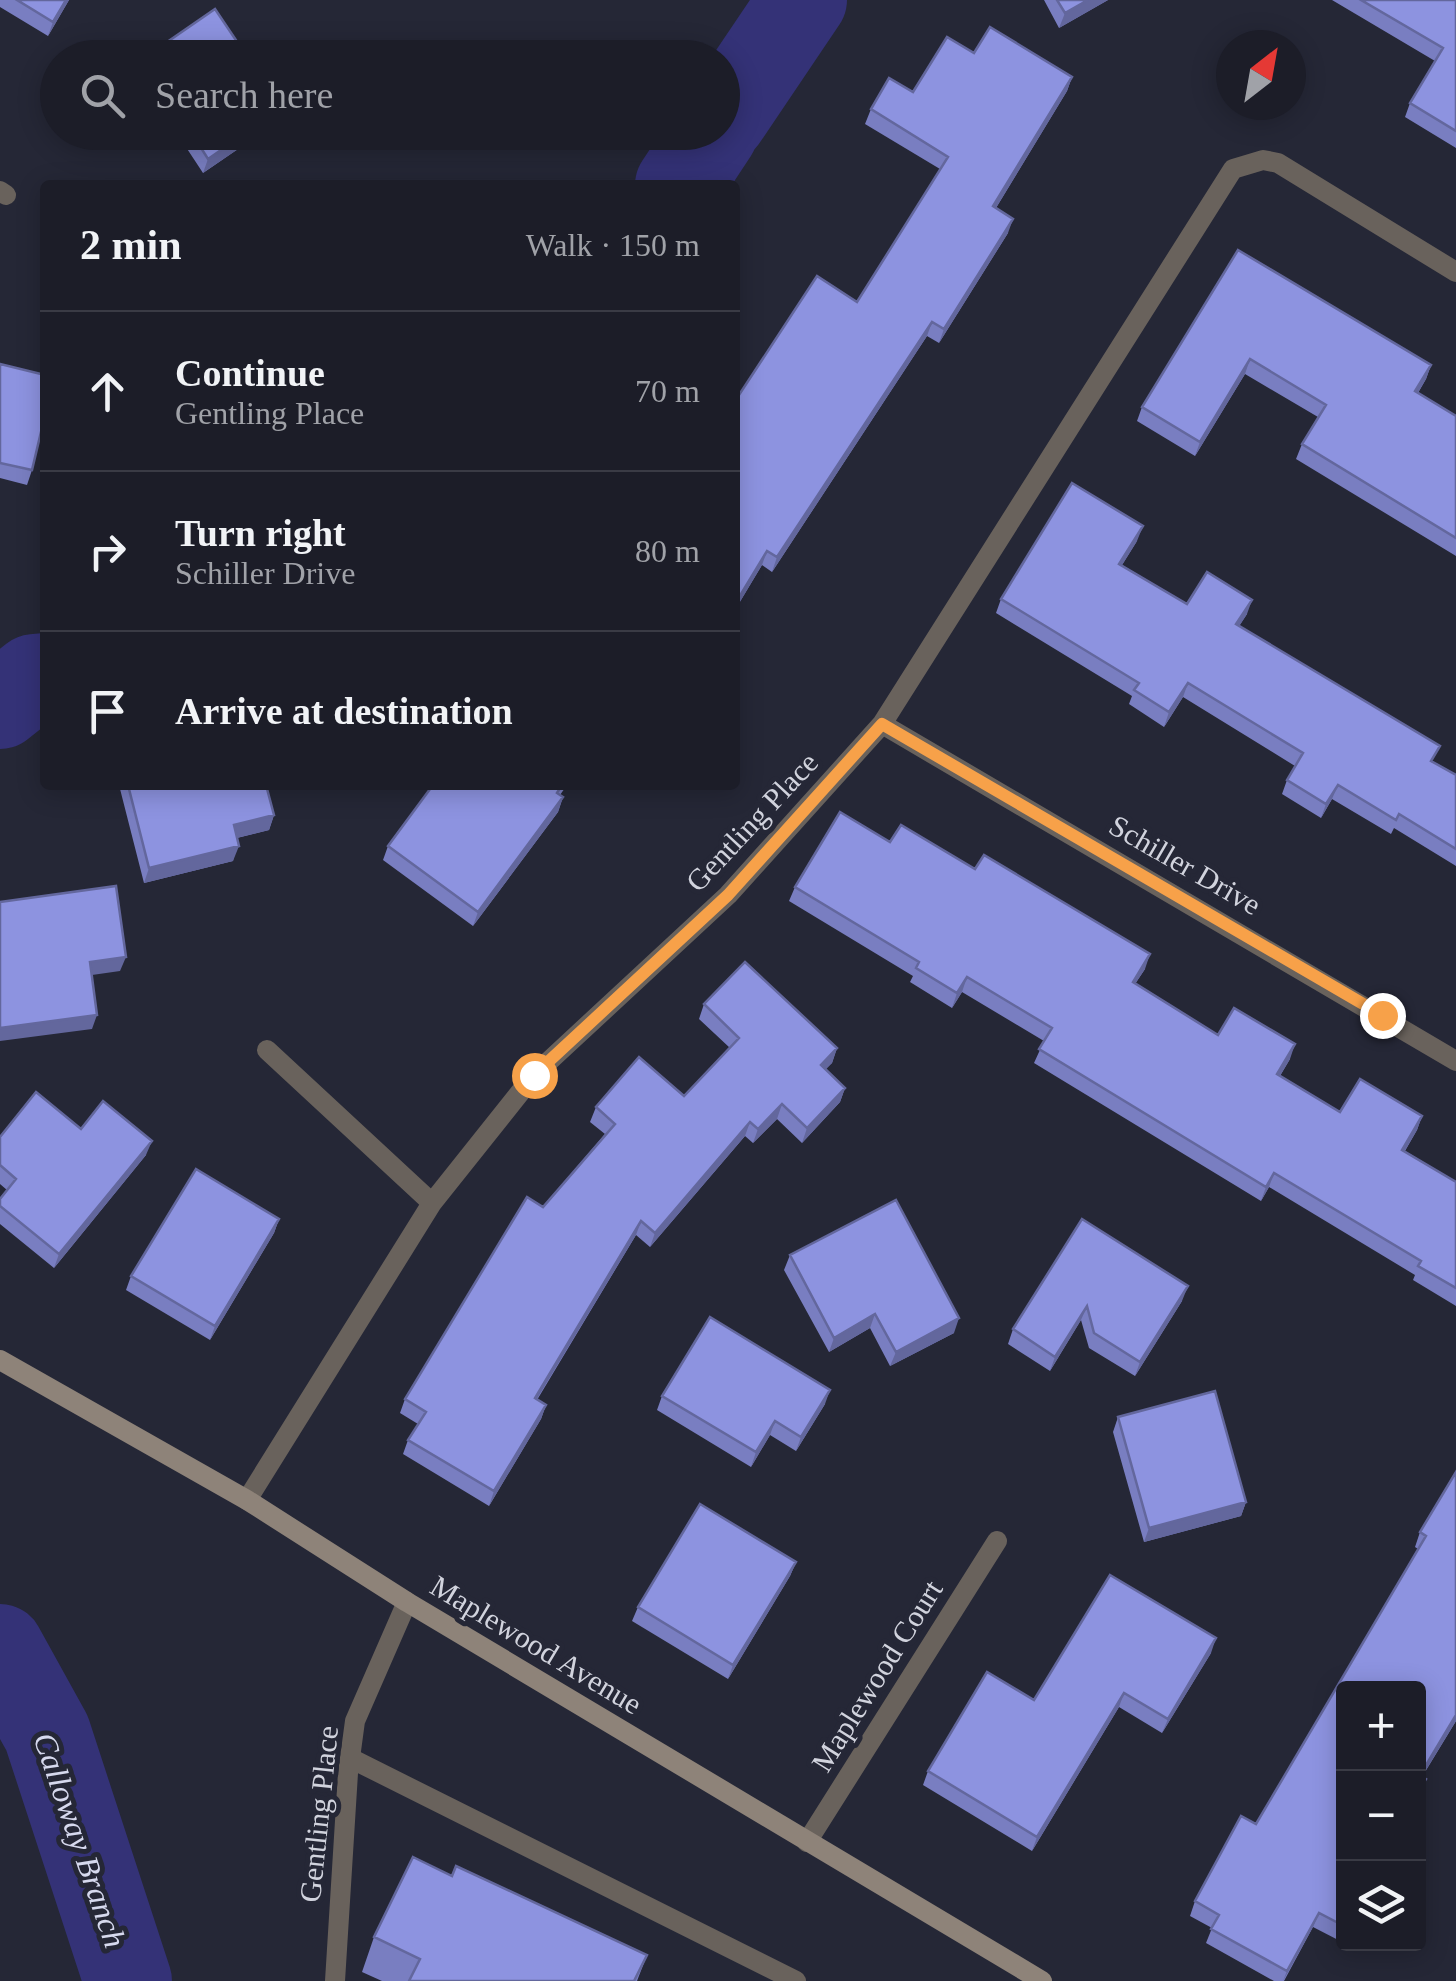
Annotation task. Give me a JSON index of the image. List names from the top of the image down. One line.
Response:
{"streets":{"street":["Gentling Place","Schiller Drive","Maplewood Avenue","Maplewood Court"]},"crossings":[["Gentling Place","Schiller Drive"],["Gentling Place","Maplewood Avenue"],["Maplewood Avenue","Maplewood Court"]],"water":["Calloway Branch"],"north":"top right","page":{"search":"Search here","heading":["2 min","Walk · 150 m"],"list":[["Continue","Gentling Place","70 m"],["Turn right","Schiller Drive","80 m"],"Arrive at destination"],"map_buttons":["+","−"]}}
